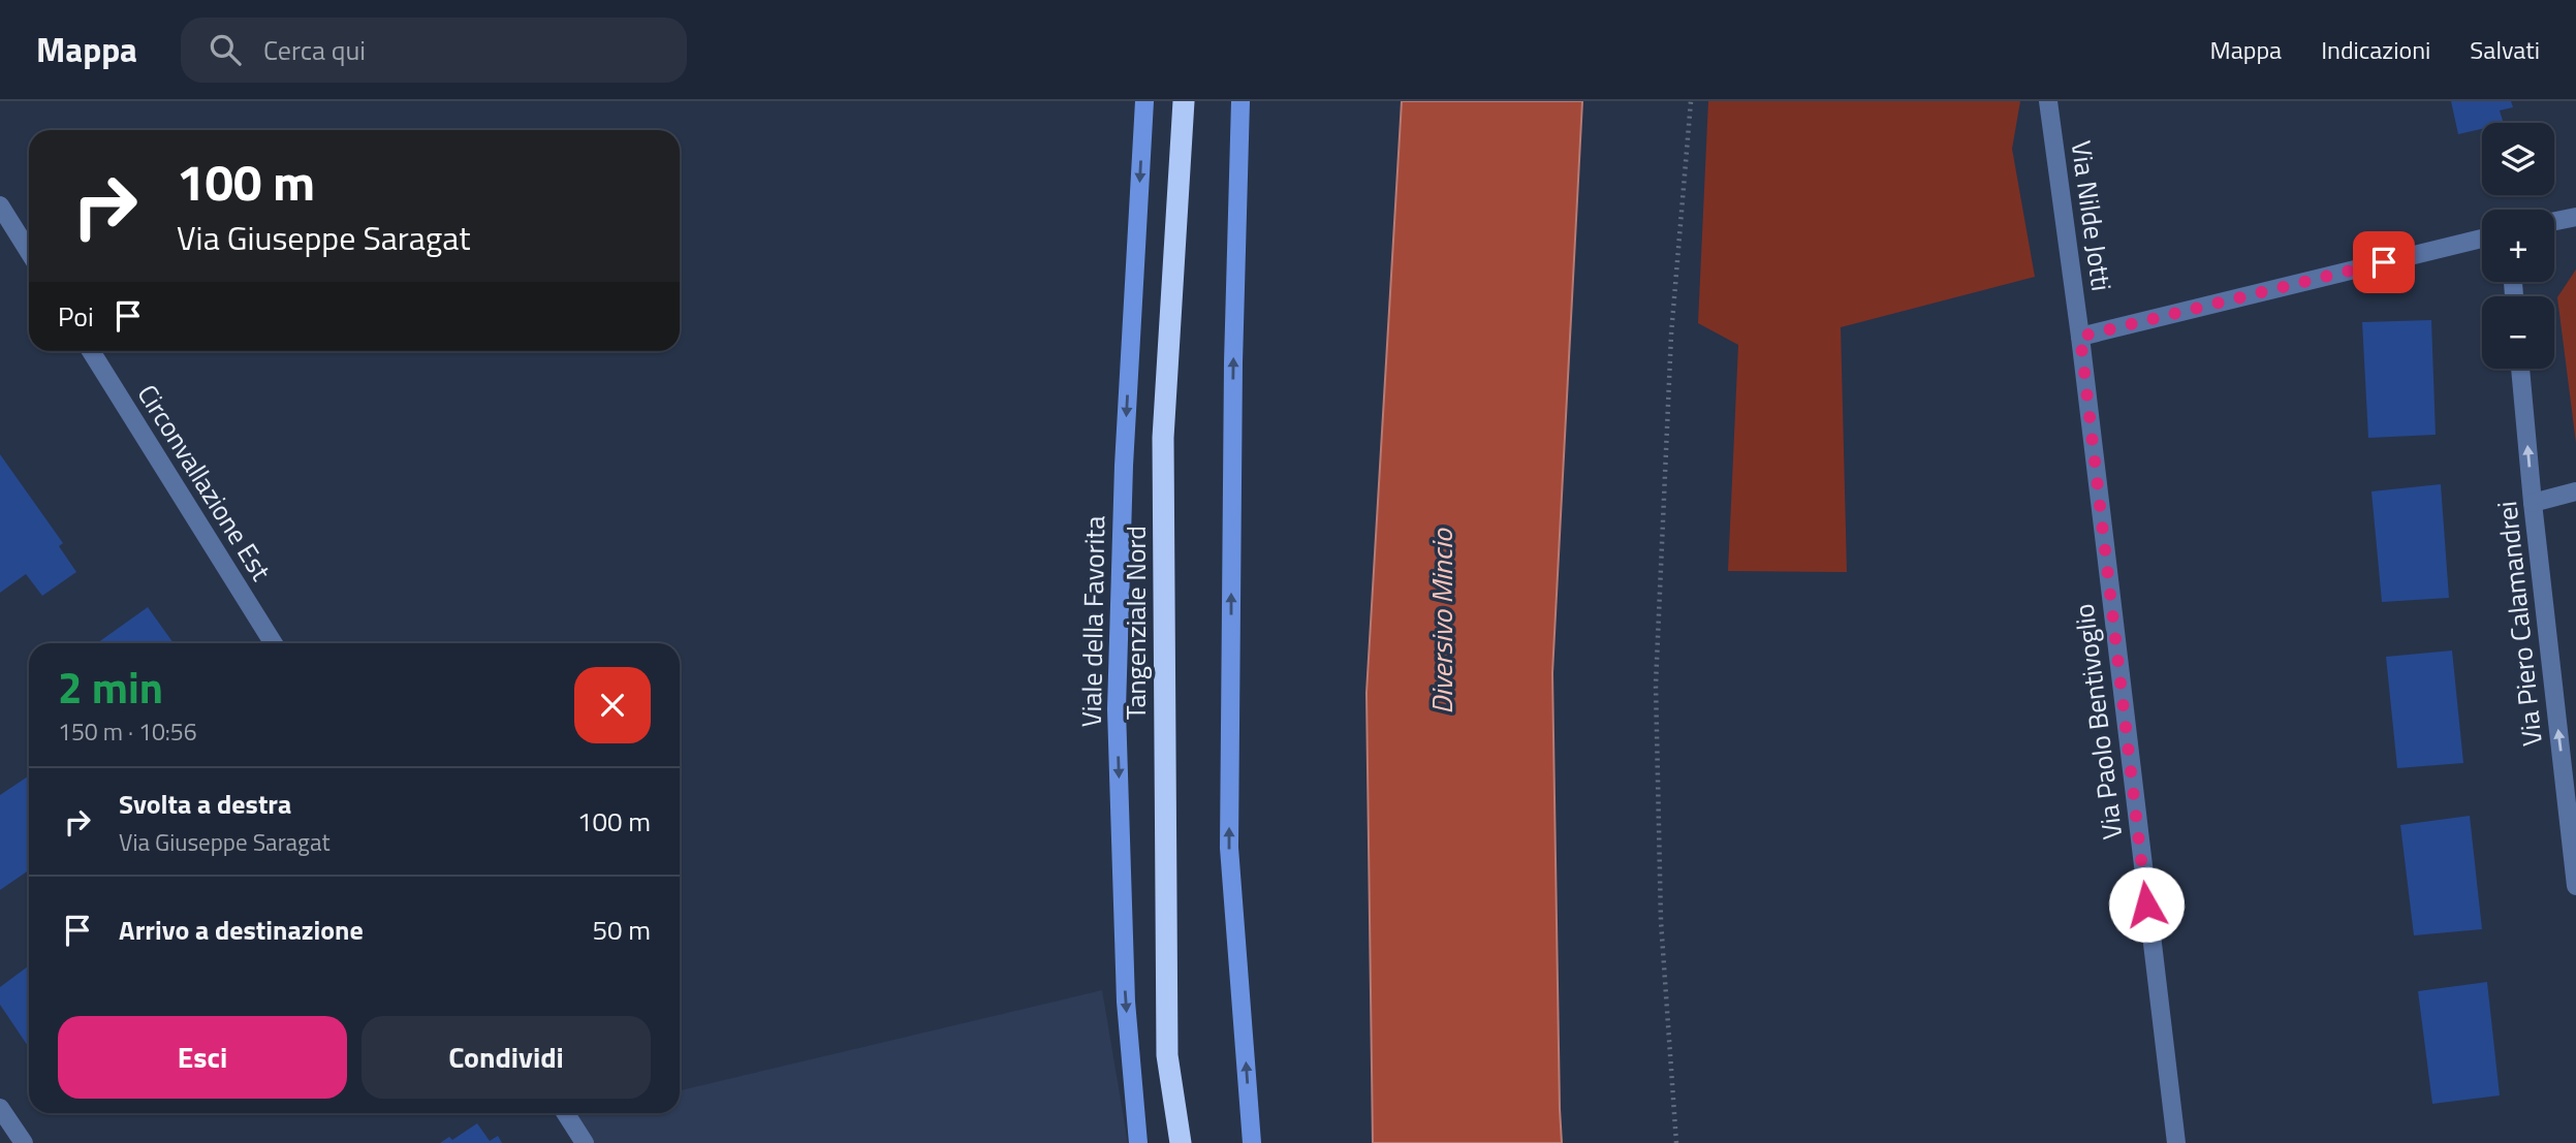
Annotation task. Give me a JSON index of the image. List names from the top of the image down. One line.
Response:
{"streets":{"highway":["Tangenziale Nord"],"main road":["Viale della Favorita"],"street":["Via Nilde Jotti","Circonvallazione Est","Via Piero Calamandrei","Via Paolo Bentivoglio"]},"crossings":[["Via Nilde Jotti","Via Paolo Bentivoglio"]],"one_way":["Via Piero Calamandrei"],"water":["Diversivo Mincio"],"page":{"header":"Mappa","search":"Cerca qui","nav":["Mappa","Indicazioni","Salvati"],"map_buttons":["+","−"],"turn":["100 m","Via Giuseppe Saragat"],"then":"Poi","heading":["2 min","150 m · 10:56"],"list":[{"name":"Svolta a destra","note":"Via Giuseppe Saragat","value":"100 m"},{"name":"Arrivo a destinazione","value":"50 m"}],"buttons":["Esci","Condividi"]}}
